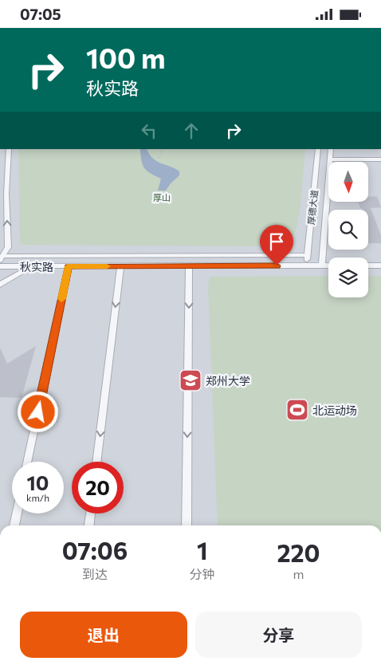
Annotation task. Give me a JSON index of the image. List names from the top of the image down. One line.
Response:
{"streets":{"lane":["厚德大道","秋实路"]},"crossings":[["厚德大道","秋实路"]],"parks":["厚山"],"places":{"school or university":["郑州大学"],"sports":["北运动场"]},"north":"bottom","page":{"status":"07:05","turn":["100 m","秋实路"],"speed":"10 km/h","limit":"20","eta":["07:06","到达","1","分钟","220","m"],"buttons":["退出","分享"]}}
